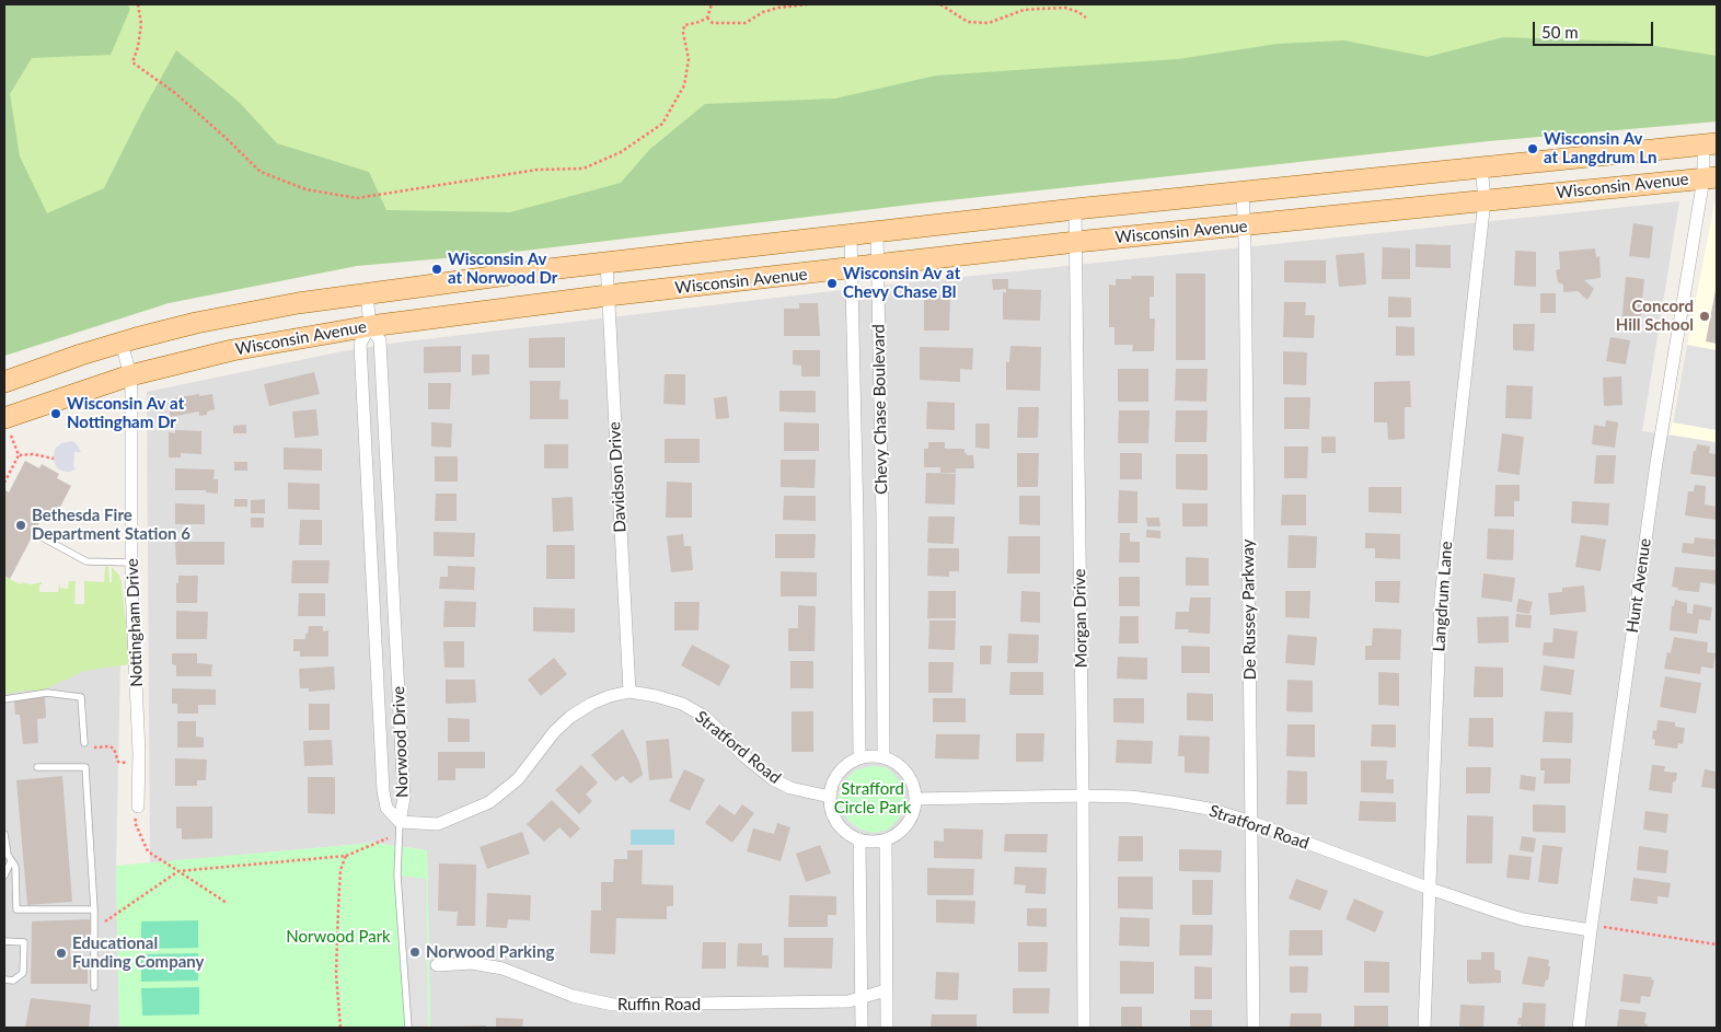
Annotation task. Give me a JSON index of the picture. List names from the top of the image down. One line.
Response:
{"streets":{"main road":["Wisconsin Avenue"],"street":["Chevy Chase Boulevard","Davidson Drive","Hunt Avenue","Langdrum Lane","De Russey Parkway","Morgan Drive","Nottingham Drive","Norwood Drive","Stratford Road","Ruffin Road"]},"crossings":[["Wisconsin Avenue","Chevy Chase Boulevard"],["Wisconsin Avenue","Davidson Drive"],["Wisconsin Avenue","Hunt Avenue"],["Wisconsin Avenue","Langdrum Lane"],["Wisconsin Avenue","De Russey Parkway"],["Wisconsin Avenue","Morgan Drive"],["Wisconsin Avenue","Nottingham Drive"],["Wisconsin Avenue","Norwood Drive"],["Chevy Chase Boulevard","Stratford Road"],["Davidson Drive","Stratford Road"],["Hunt Avenue","Stratford Road"],["Langdrum Lane","Stratford Road"],["De Russey Parkway","Stratford Road"],["Morgan Drive","Stratford Road"],["Norwood Drive","Stratford Road"]],"parks":["Strafford Circle Park","Norwood Park"],"places":["Wisconsin Av at Langdrum Ln","Wisconsin Av at Norwood Dr","Wisconsin Av at Chevy Chase Bl","Concord Hill School","Wisconsin Av at Nottingham Dr","Bethesda Fire Department Station 6","Norwood Parking","Educational Funding Company"],"scale_bar":"50 m"}
